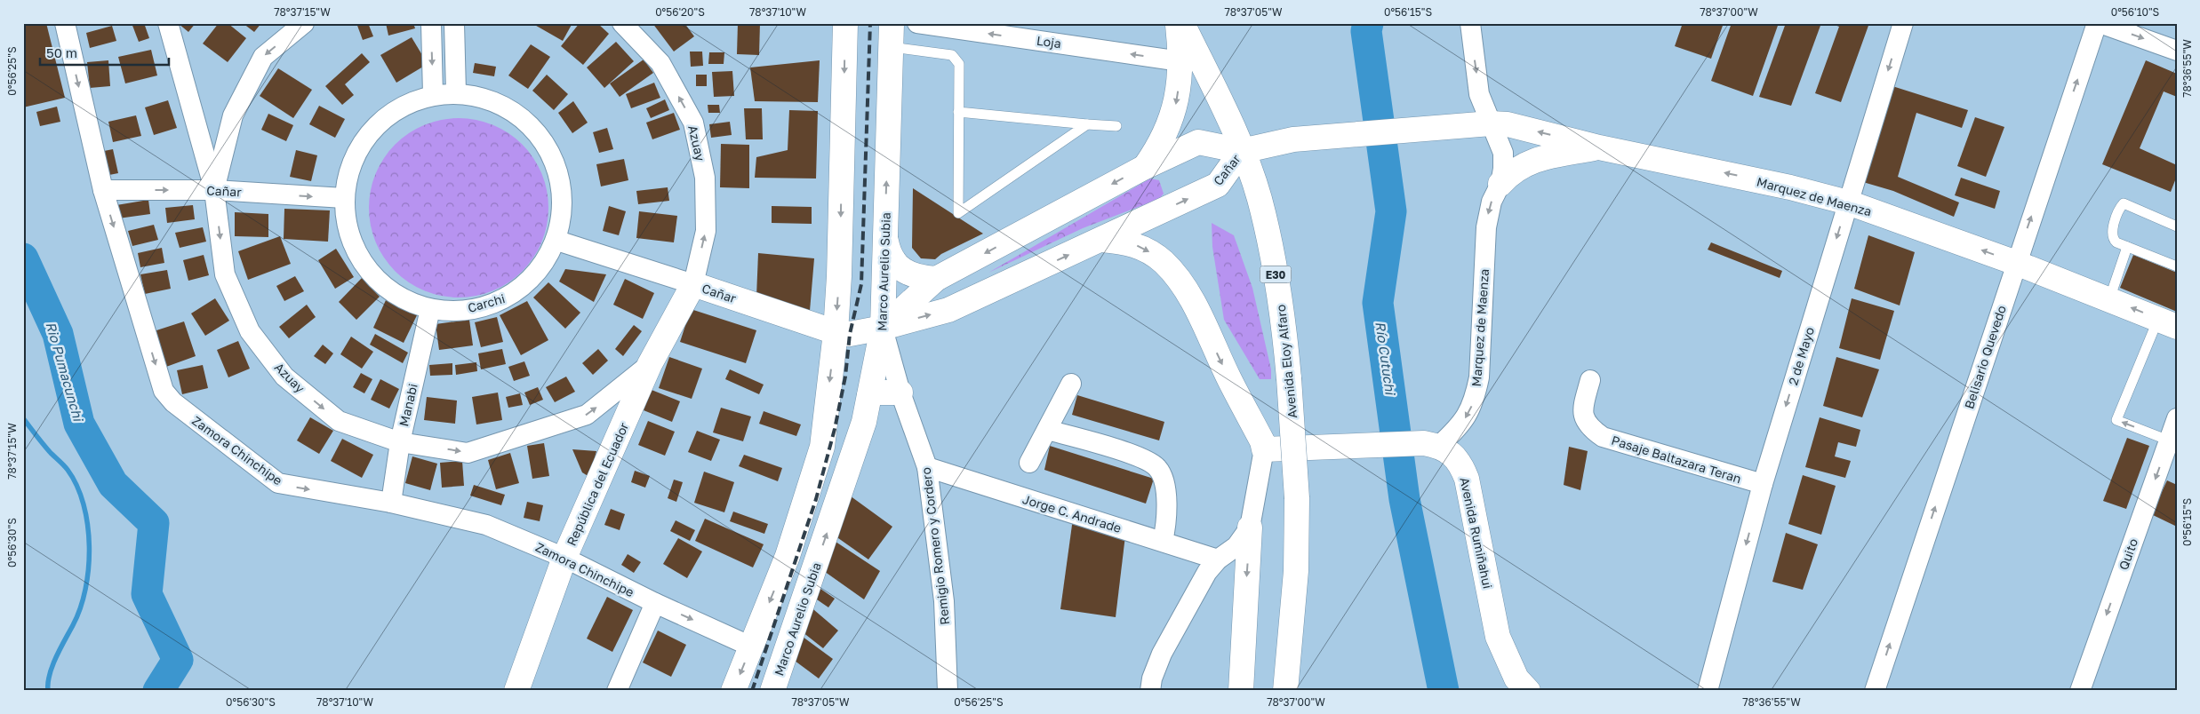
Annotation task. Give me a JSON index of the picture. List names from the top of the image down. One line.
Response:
{"streets":{"main road":["Cañar","Marquez de Maenza","Marco Aurelio Subia","E30","Avenida Eloy Alfaro","República del Ecuador","Avenida Rumiñahui"],"street":["Loja","Azuay","Carchi","2 de Mayo","Belisario Quevedo","Manabi","Zamora Chinchipe","Pasaje Baltazara Teran","Jorge C. Andrade","Remigio Romero y Cordero","Quito"]},"crossings":[["Azuay","Cañar"],["Azuay","Manabi"],["Azuay","República del Ecuador"],["Cañar","Marquez de Maenza"],["Cañar","Marco Aurelio Subia"],["Cañar","Carchi"],["Cañar","Avenida Eloy Alfaro"],["Cañar","Zamora Chinchipe"],["Cañar","República del Ecuador"],["Cañar","Remigio Romero y Cordero"],["Marquez de Maenza","2 de Mayo"],["Marquez de Maenza","Belisario Quevedo"],["Marquez de Maenza","Avenida Eloy Alfaro"],["Marquez de Maenza","Avenida Rumiñahui"],["Marco Aurelio Subia","Remigio Romero y Cordero"],["Carchi","Manabi"],["2 de Mayo","Pasaje Baltazara Teran"],["Manabi","Zamora Chinchipe"],["Zamora Chinchipe","República del Ecuador"],["Jorge C. Andrade","Remigio Romero y Cordero"]],"one_way":["Loja","2 de Mayo","Belisario Quevedo","Zamora Chinchipe","Quito"],"water":["Río Cutuchi","Rio Pumacunchi"],"scale_bar":"50 m","coordinates":["78°37'15\"W","0°56'20\"S","78°37'10\"W","78°37'05\"W","0°56'15\"S","78°37'00\"W","0°56'10\"S","78°36'55\"W","0°56'25\"S","0°56'30\"S"]}
